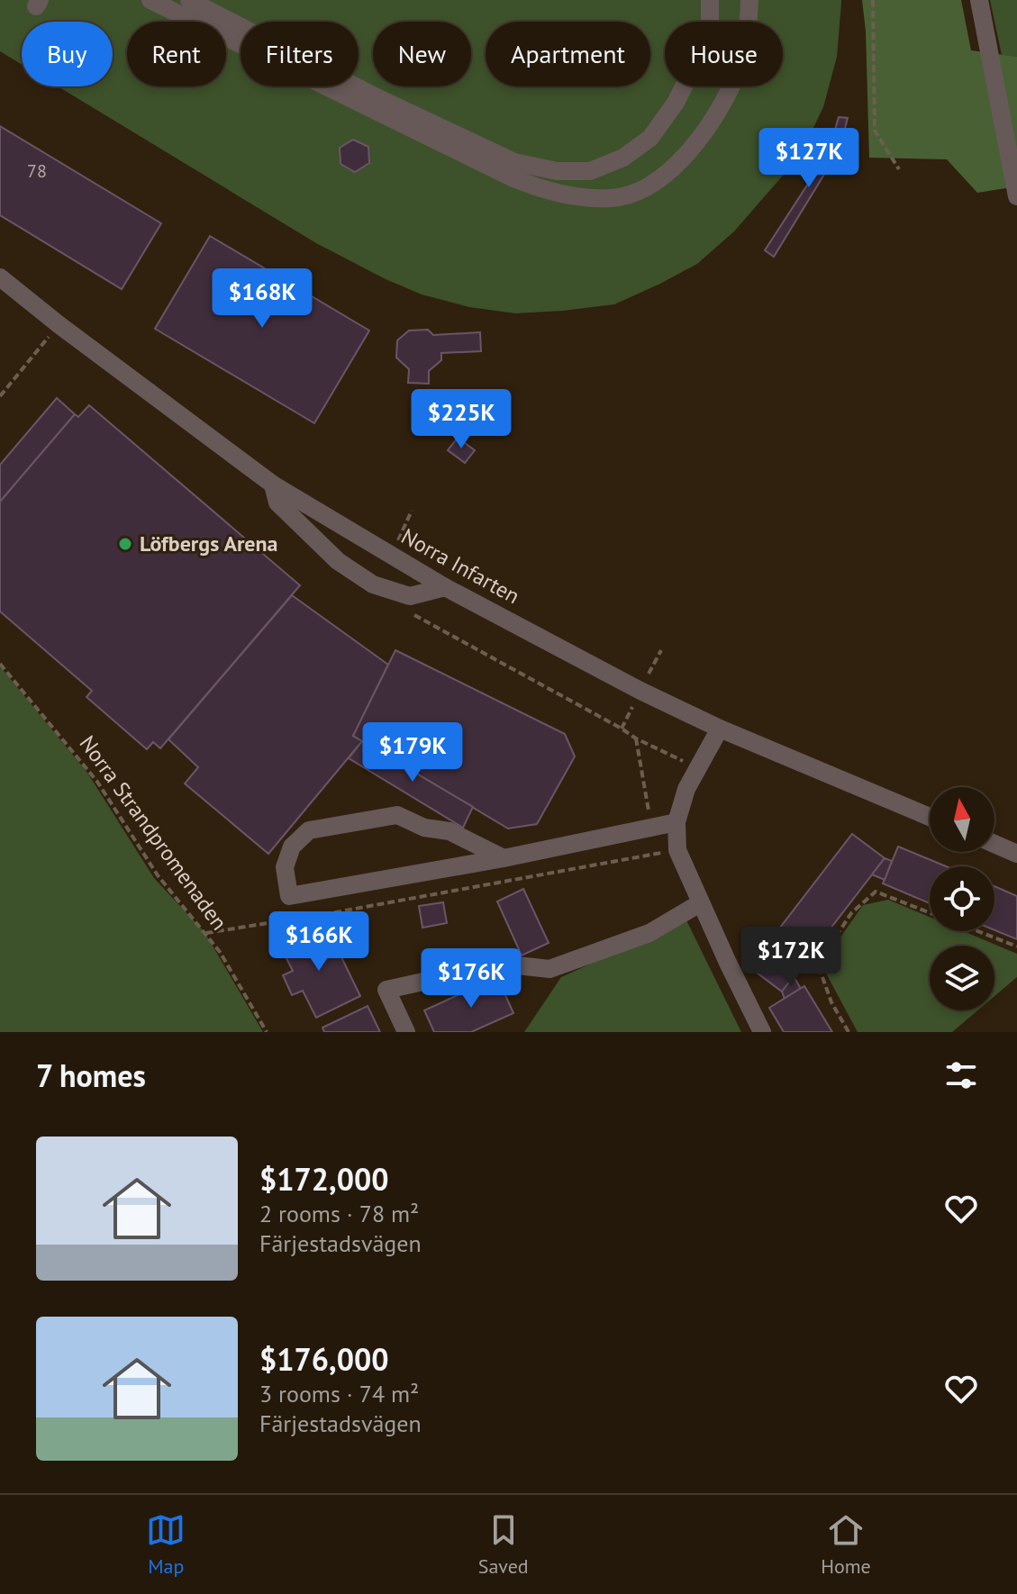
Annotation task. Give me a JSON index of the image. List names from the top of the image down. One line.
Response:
{"streets":{"street":["Norra Infarten"],"path":["Norra Strandpromenaden"]},"places":["Löfbergs Arena"],"house_numbers":["78"],"north":"top","page":{"chip":["Buy","Rent","Filters","New","Apartment","House"],"price":["$127K","$168K","$225K","$179K","$166K","$172K","$176K"],"heading":"7 homes","list":[{"name":"$172,000","note":"2 rooms · 78 m² · Färjestadsvägen"},{"name":"$176,000","note":"3 rooms · 74 m² · Färjestadsvägen"}],"tabs":["Map","Saved","Home"]}}
